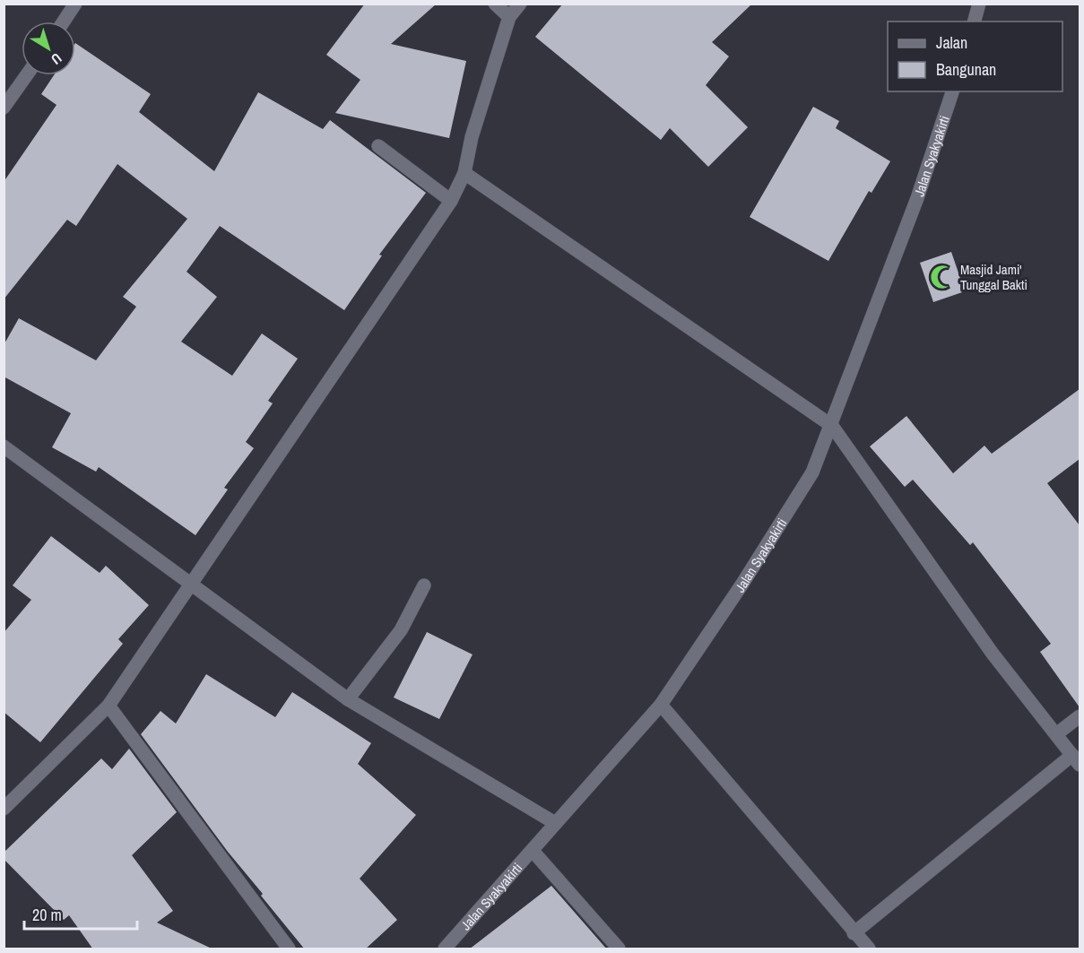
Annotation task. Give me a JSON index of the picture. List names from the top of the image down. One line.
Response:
{"streets":{"street":["Jalan Syakyakirti"]},"places":{"mosque":["Masjid Jami' Tunggal Bakti"]},"legend":["Jalan","Bangunan"],"scale_bar":"20 m","north":"bottom right"}
